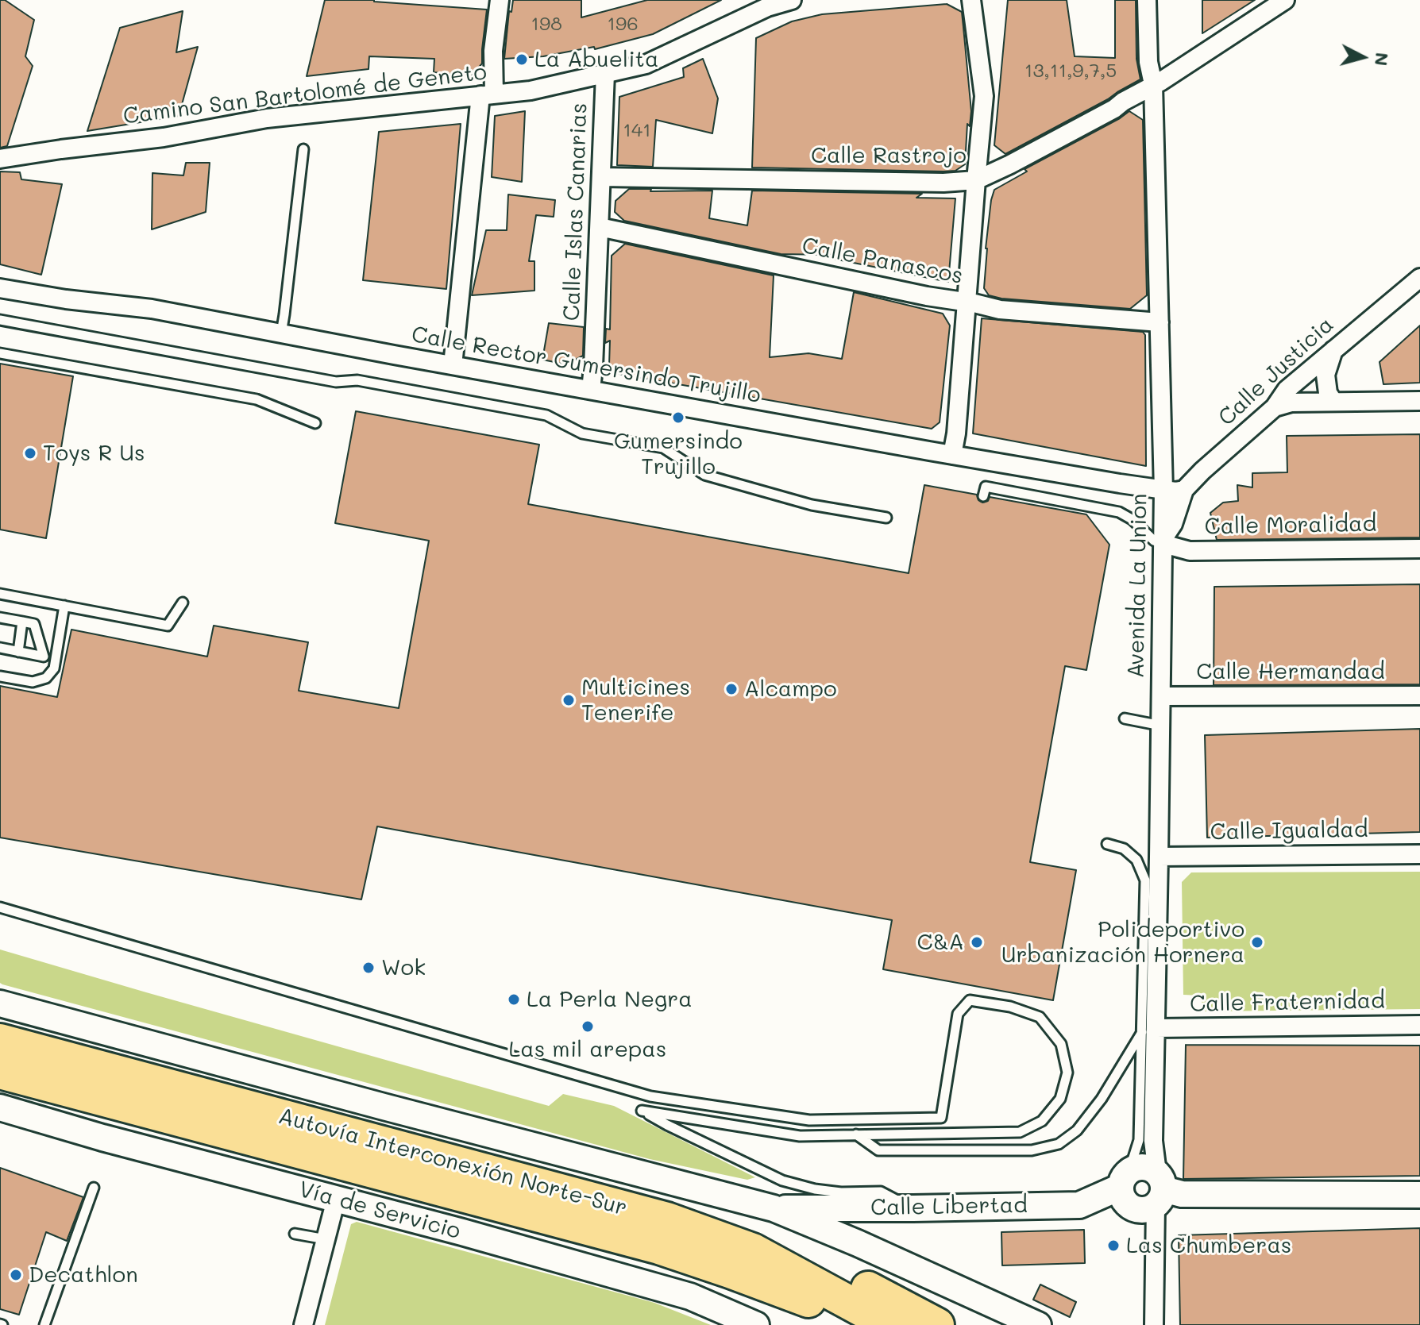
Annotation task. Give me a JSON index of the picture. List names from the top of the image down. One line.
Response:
{"streets":{"highway":["Autovía Interconexión Norte-Sur"],"street":["Camino San Bartolomé de Geneto","Calle Rastrojo","Calle Islas Canarias","Calle Panascos","Calle Rector Gumersindo Trujillo","Calle Justicia","Calle Moralidad","Avenida La Union","Calle Hermandad","Calle Igualdad","Calle Fraternidad","Calle Libertad","Vía de Servicio"]},"crossings":[["Camino San Bartolomé de Geneto","Calle Islas Canarias"],["Calle Rastrojo","Calle Islas Canarias"],["Calle Rastrojo","Avenida La Union"],["Calle Islas Canarias","Calle Panascos"],["Calle Islas Canarias","Calle Rector Gumersindo Trujillo"],["Calle Panascos","Avenida La Union"],["Calle Rector Gumersindo Trujillo","Avenida La Union"],["Calle Moralidad","Avenida La Union"],["Avenida La Union","Calle Hermandad"],["Avenida La Union","Calle Igualdad"],["Avenida La Union","Calle Fraternidad"],["Avenida La Union","Calle Libertad"]],"places":["La Abuelita","Gumersindo Trujillo","Toys R Us","Alcampo","Multicines Tenerife","C&A","Polideportivo Urbanización Hornera","Wok","La Perla Negra","Las mil arepas","Las Chumberas","Decathlon"],"house_numbers":["198","196","13,11,9,7,5","141"],"north":"right"}
